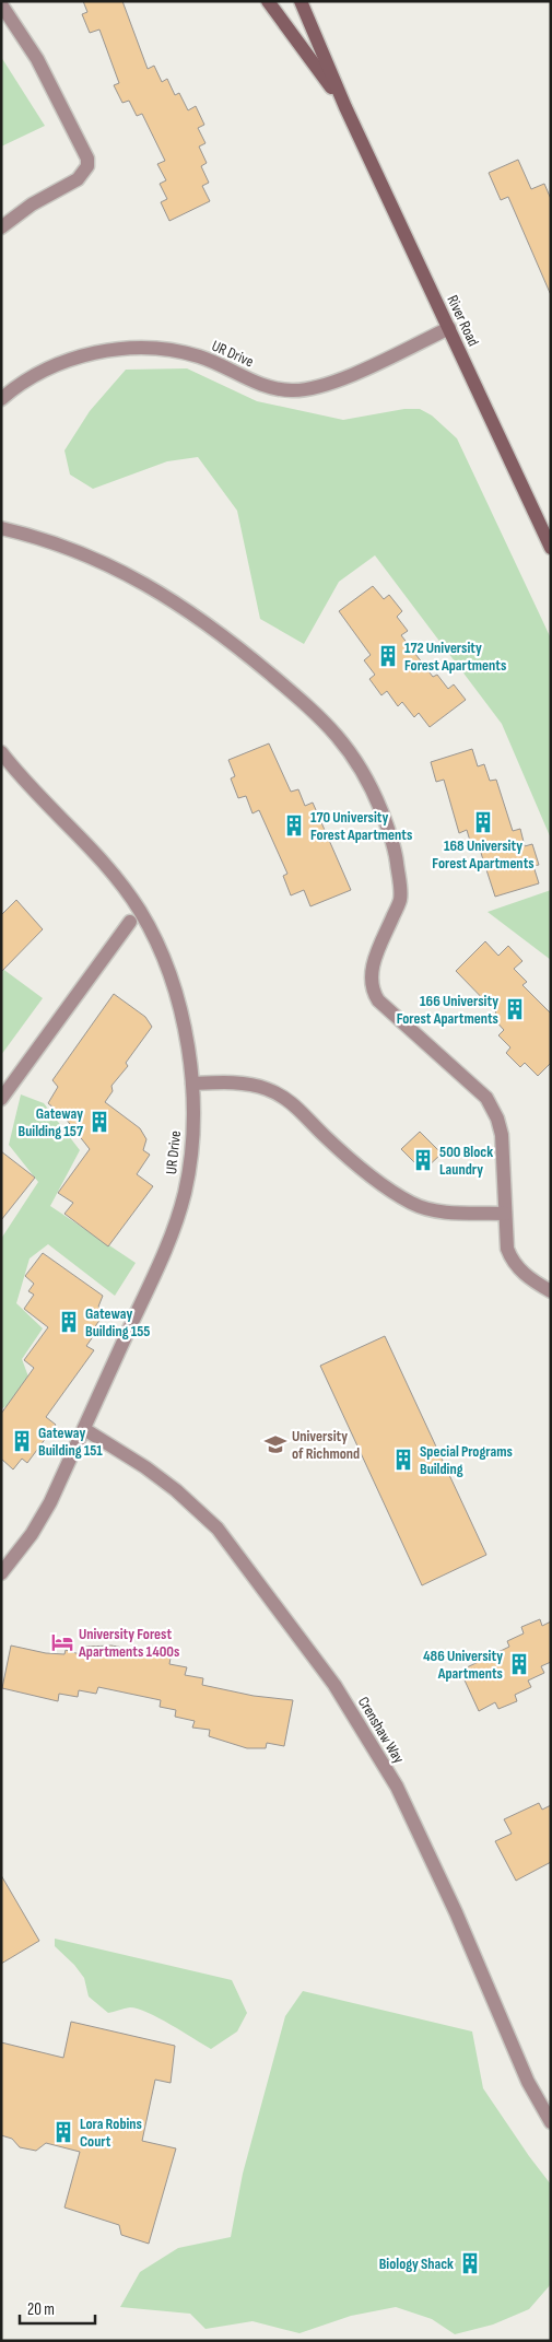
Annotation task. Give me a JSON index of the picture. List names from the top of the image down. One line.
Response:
{"streets":{"main road":["River Road"],"street":["UR Drive","Crenshaw Way"]},"crossings":[["River Road","UR Drive"],["UR Drive","Crenshaw Way"]],"places":{"building":["172 University Forest Apartments","168 University Forest Apartments","170 University Forest Apartments","166 University Forest Apartments","Gateway Building 157","500 Block Laundry","Gateway Building 155","Gateway Building 151","Special Programs Building","486 University Apartments","Lora Robins Court","Biology Shack"],"school or university":["University of Richmond"],"hotel":["University Forest Apartments 1400s"]},"scale_bar":"20 m"}
